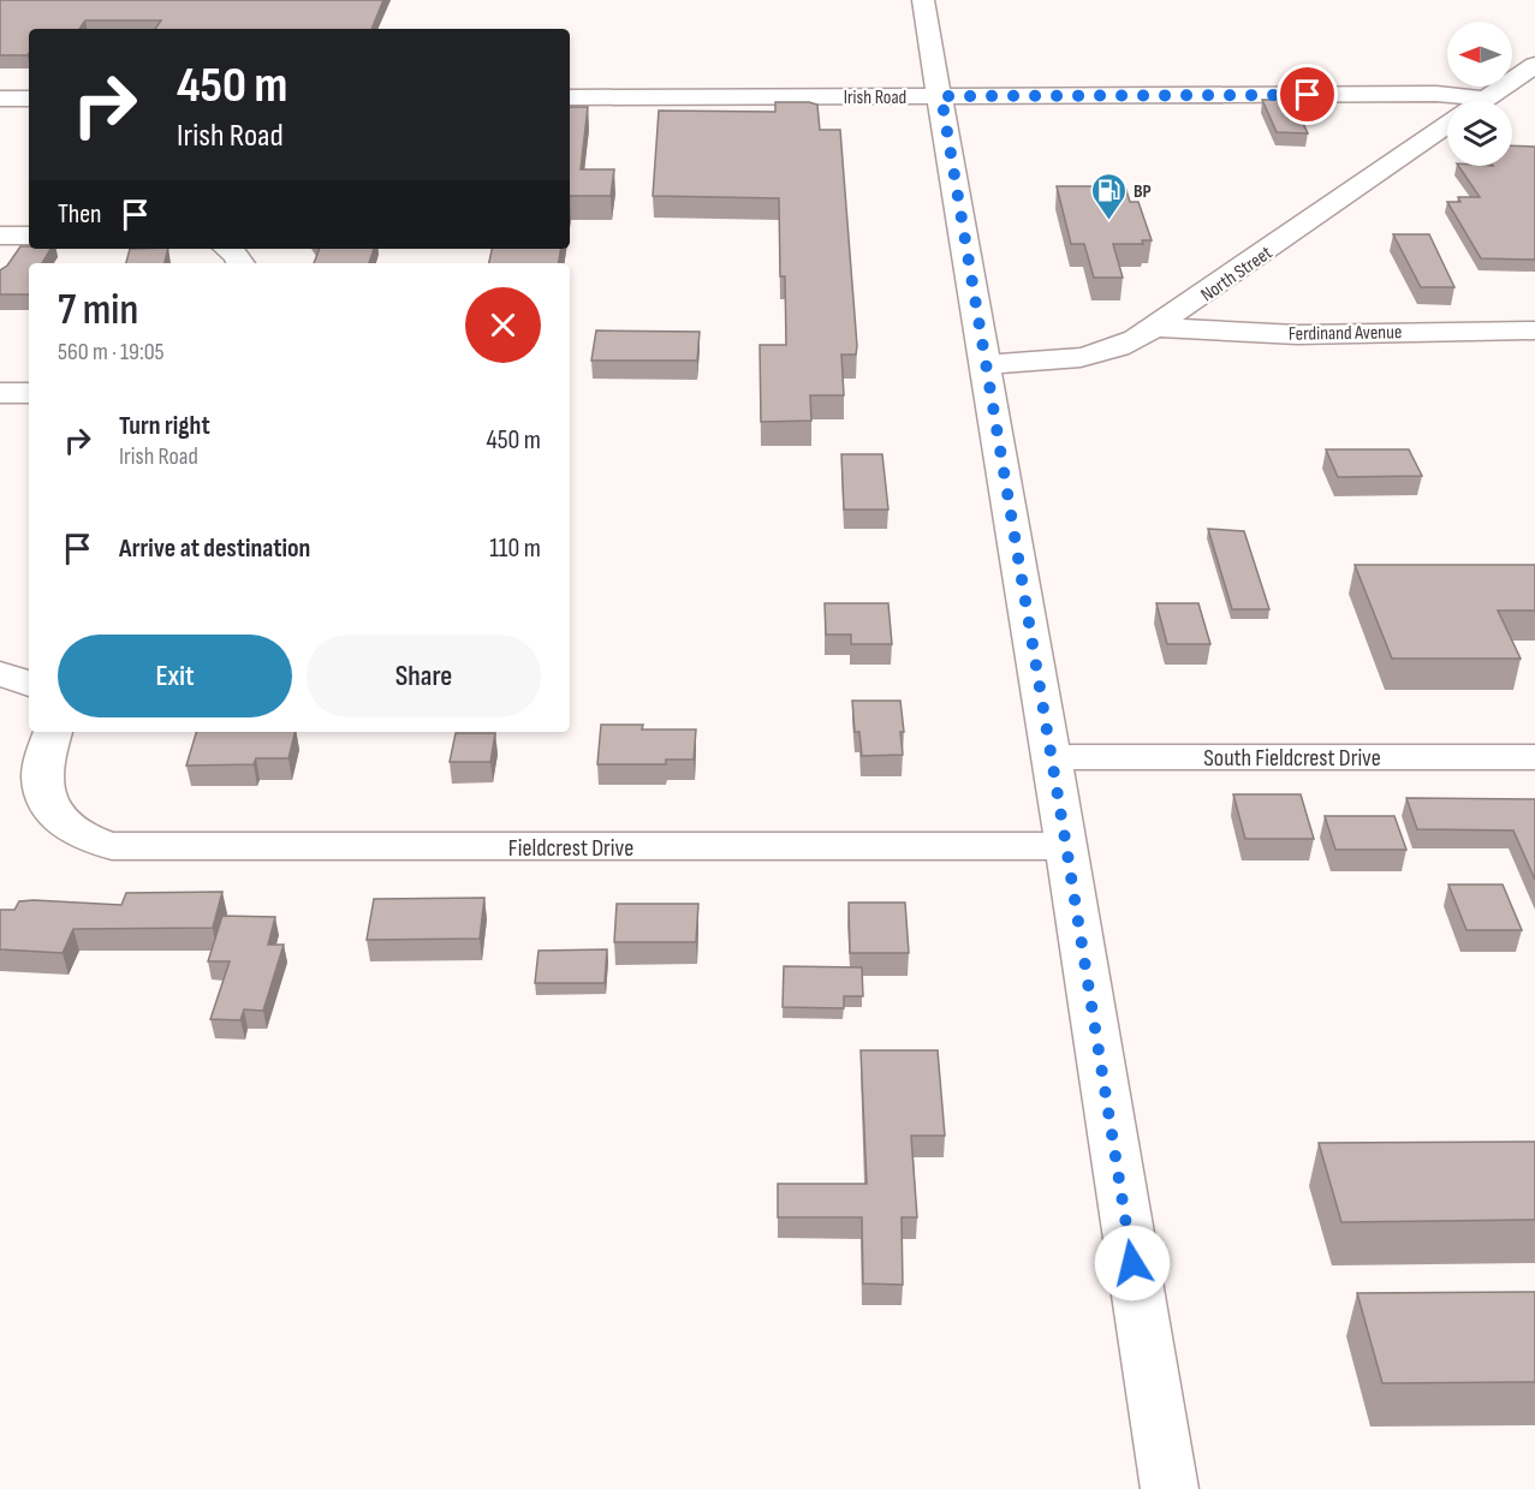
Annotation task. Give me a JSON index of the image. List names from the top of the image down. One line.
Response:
{"streets":{"street":["Irish Road","North Street","Ferdinand Avenue","South Fieldcrest Drive","Fieldcrest Drive"]},"crossings":[["Irish Road","North Street"],["North Street","Ferdinand Avenue"]],"places":{"fuel station":["BP"]},"north":"left","page":{"turn":["450 m","Irish Road"],"then":"Then","heading":["7 min","560 m · 19:05"],"list":[{"name":"Turn right","note":"Irish Road","value":"450 m"},{"name":"Arrive at destination","value":"110 m"}],"buttons":["Exit","Share"]}}
